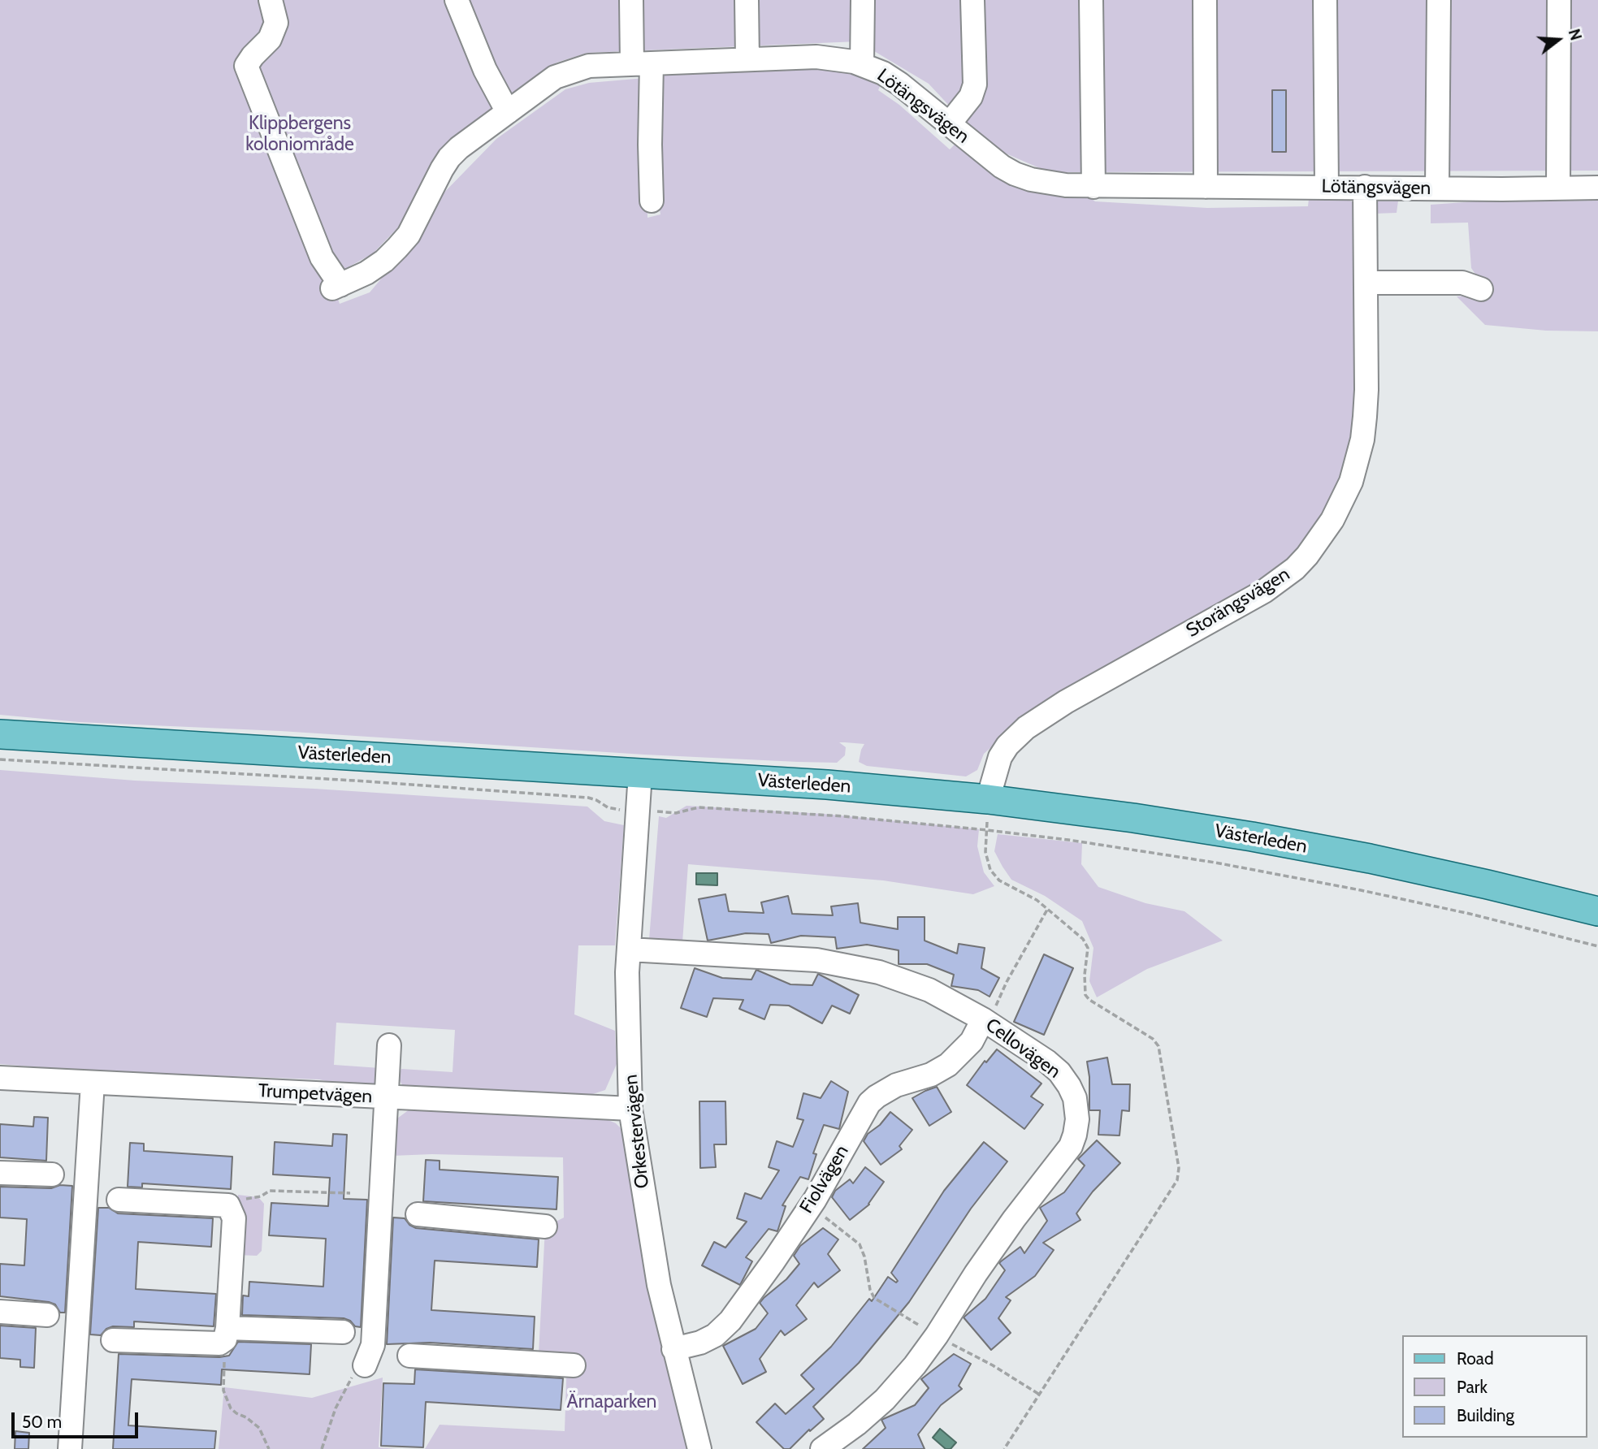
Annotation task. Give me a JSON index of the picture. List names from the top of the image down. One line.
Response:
{"streets":{"main road":["Västerleden"],"street":["Lötängsvägen","Storängsvägen","Cellovägen","Trumpetvägen","Orkestervägen","Fiolvägen"]},"crossings":[["Lötängsvägen","Storängsvägen"],["Storängsvägen","Västerleden"],["Västerleden","Orkestervägen"],["Cellovägen","Orkestervägen"],["Cellovägen","Fiolvägen"],["Trumpetvägen","Orkestervägen"],["Orkestervägen","Fiolvägen"]],"parks":["Klippbergens koloniområde","Ärnaparken"],"legend":["Road","Park","Building"],"scale_bar":"50 m","north":"right"}
